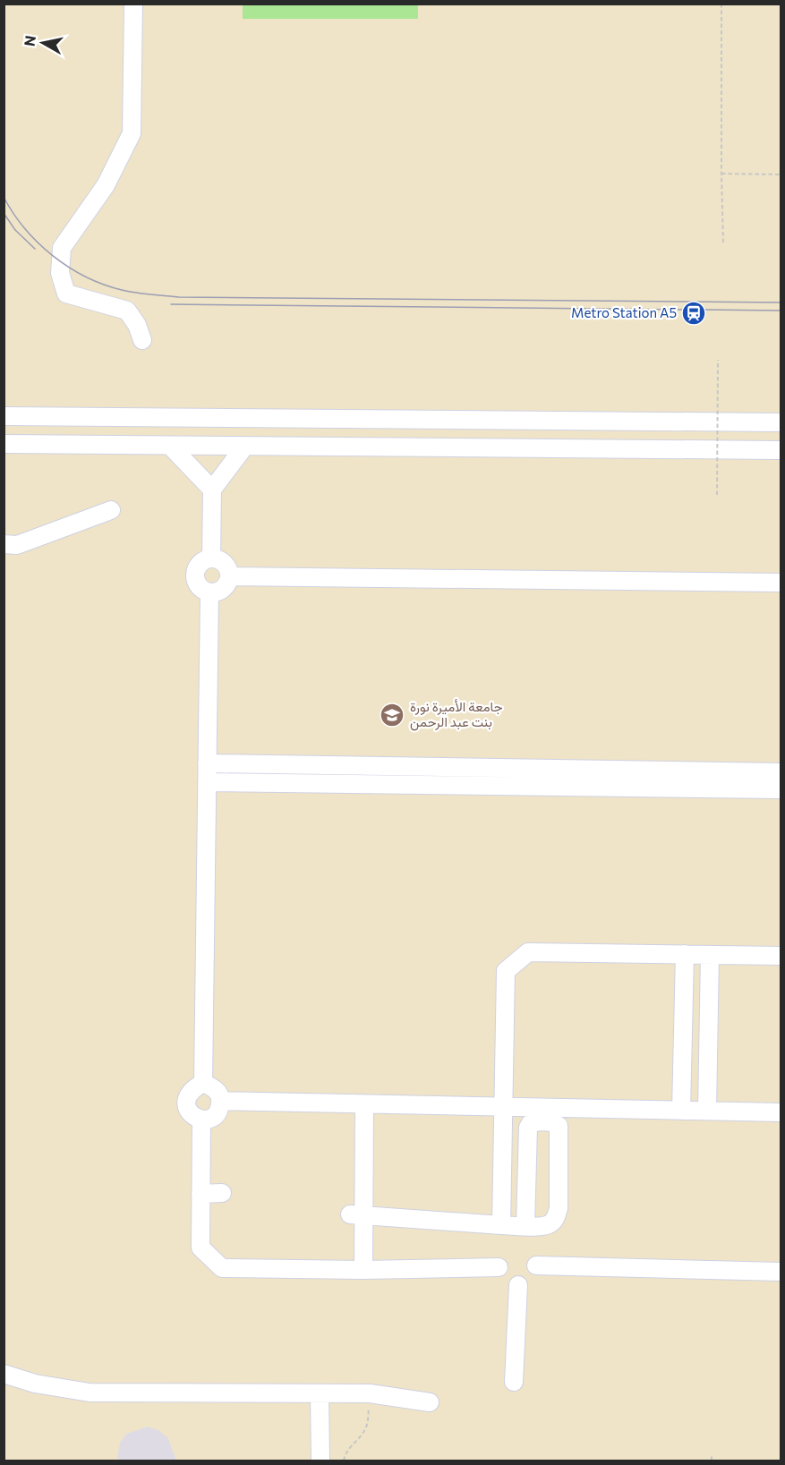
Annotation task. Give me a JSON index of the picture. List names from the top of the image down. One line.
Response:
{"places":{"station":["Metro Station A5"],"school or university":["جامعة الأميرة نورة بنت عبد الرحمن"]},"north":"left"}
